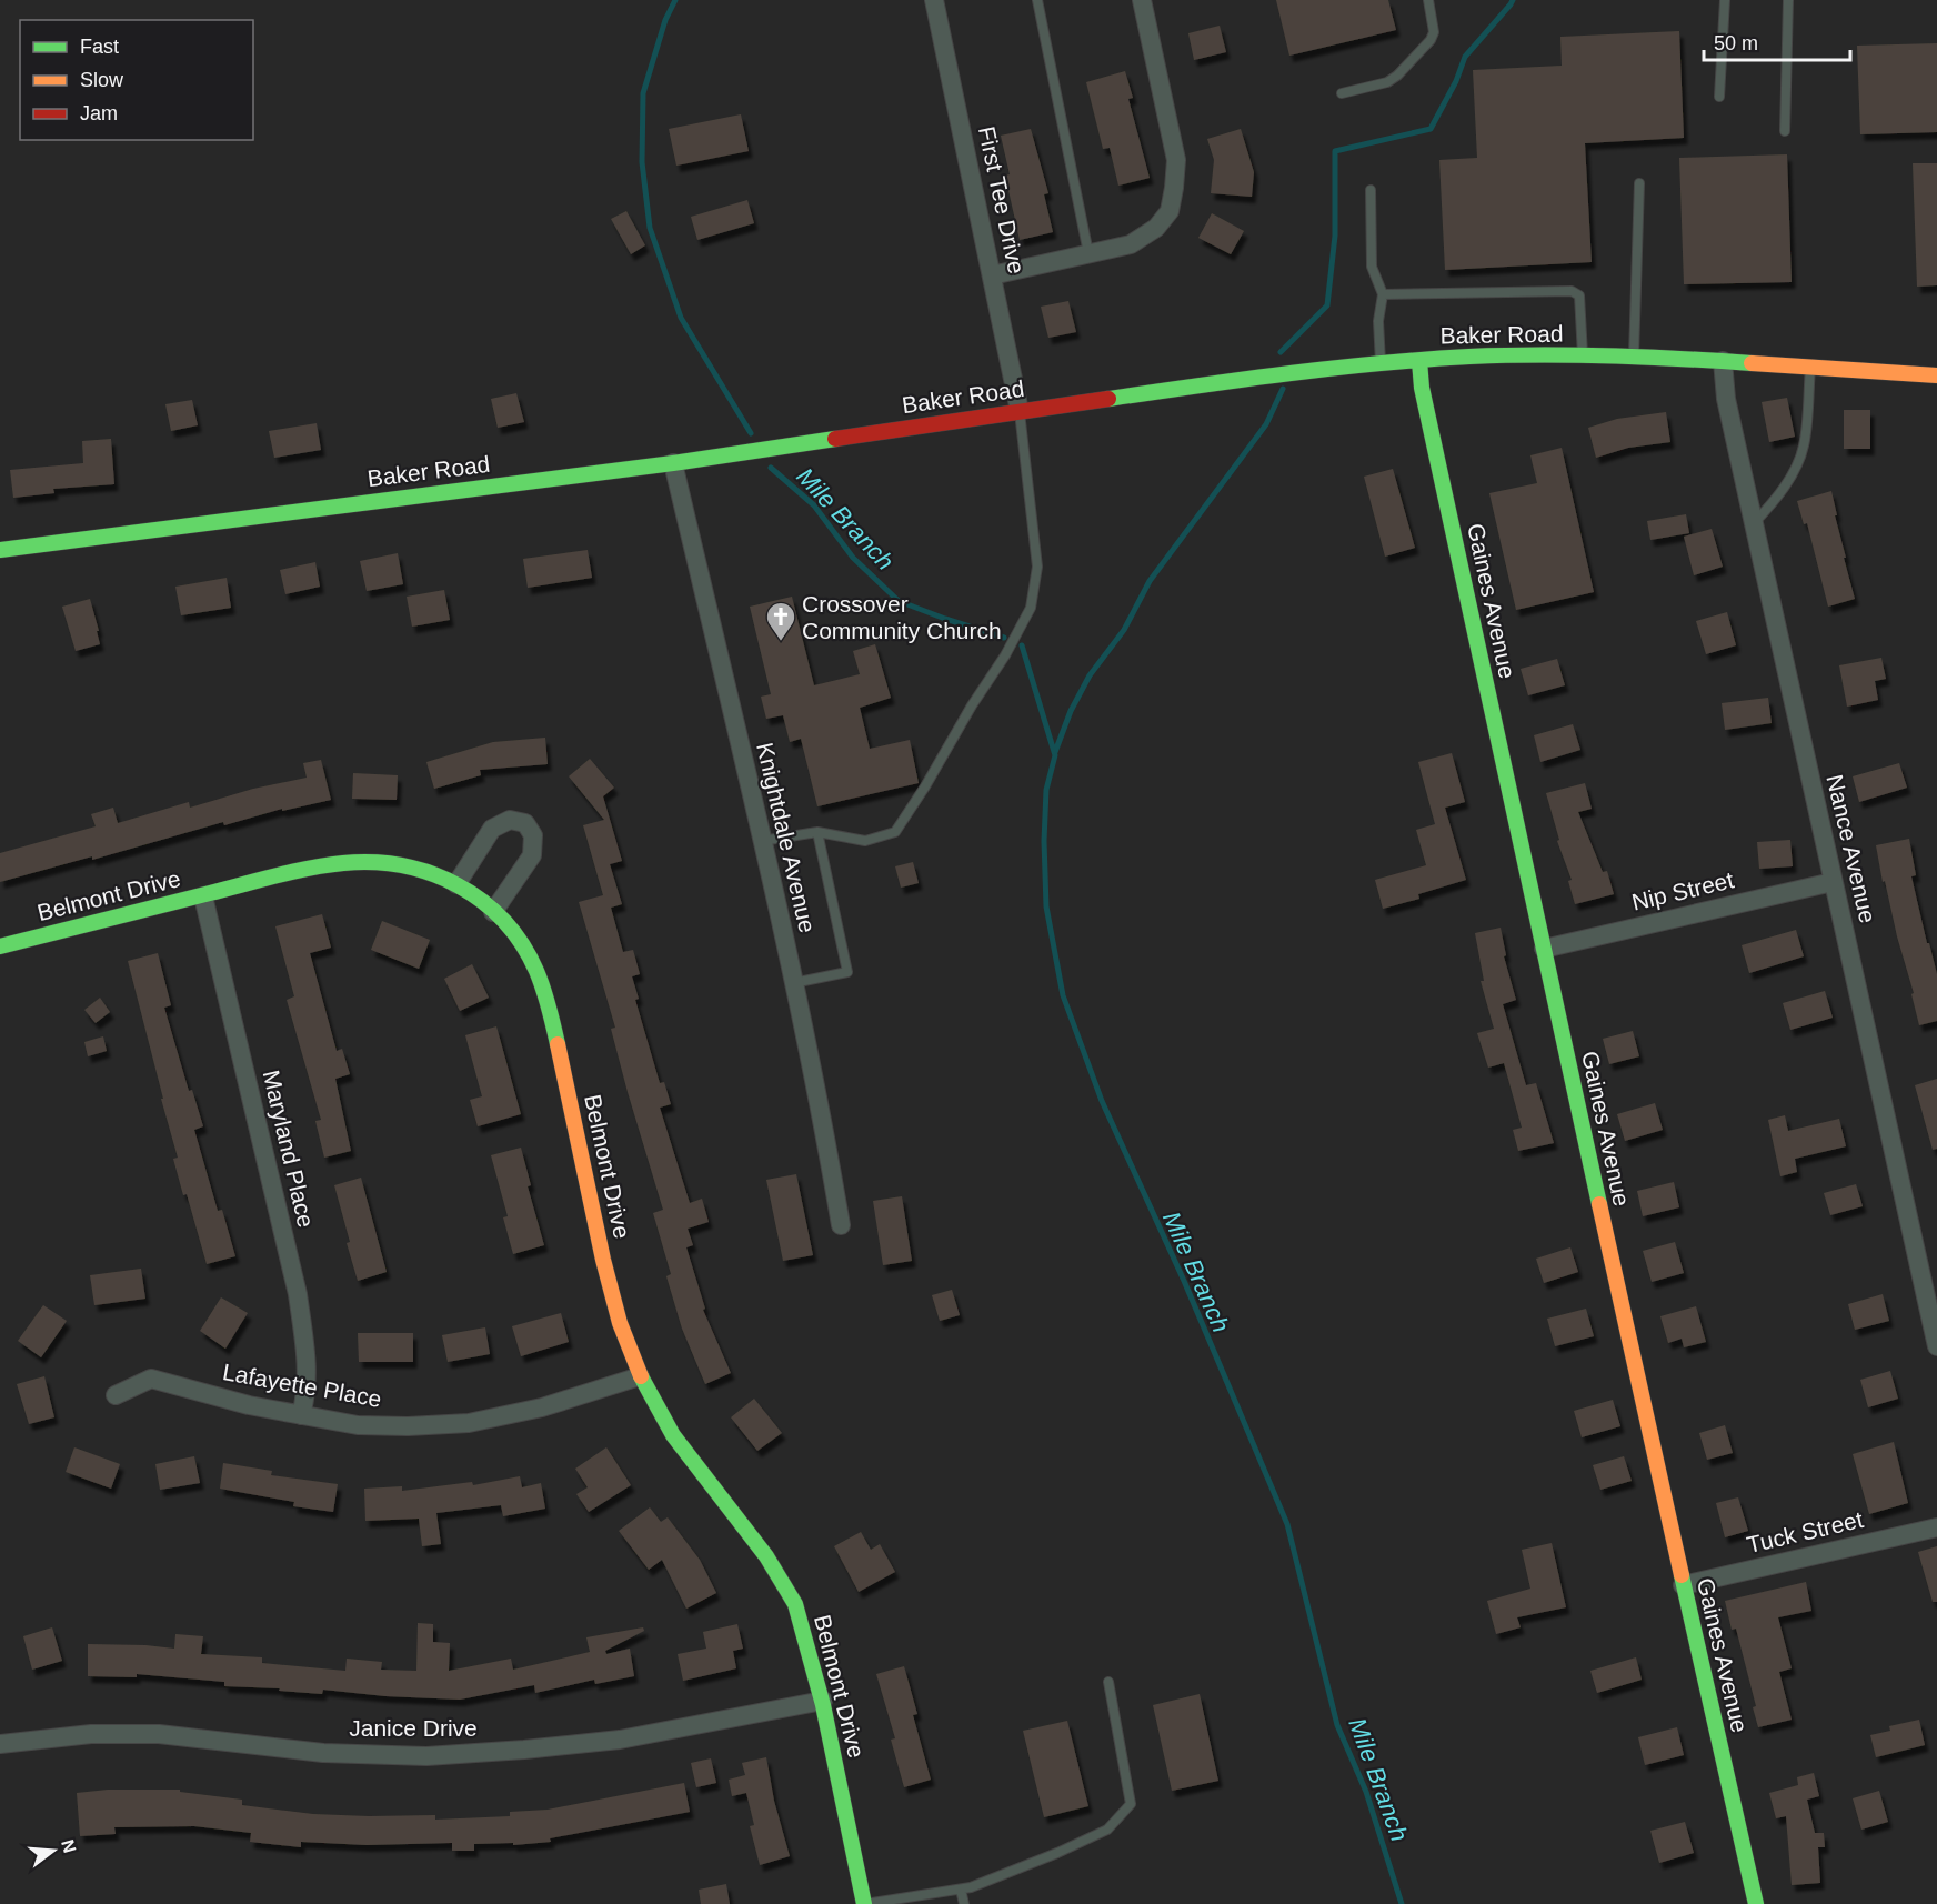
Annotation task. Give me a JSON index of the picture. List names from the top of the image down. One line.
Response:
{"streets":{"street":["First Tee Drive","Baker Road","Gaines Avenue","Knightdale Avenue","Nance Avenue","Nip Street","Belmont Drive","Maryland Place","Lafayette Place","Tuck Street","Janice Drive"]},"crossings":[["First Tee Drive","Baker Road"],["Baker Road","Gaines Avenue"],["Baker Road","Knightdale Avenue"],["Baker Road","Nance Avenue"],["Gaines Avenue","Nip Street"],["Gaines Avenue","Tuck Street"],["Nance Avenue","Nip Street"],["Belmont Drive","Maryland Place"],["Belmont Drive","Lafayette Place"],["Belmont Drive","Janice Drive"],["Maryland Place","Lafayette Place"]],"water":["Mile Branch"],"places":{"church":["Crossover Community Church"]},"legend":["Fast","Slow","Jam"],"scale_bar":"50 m","north":"right"}
